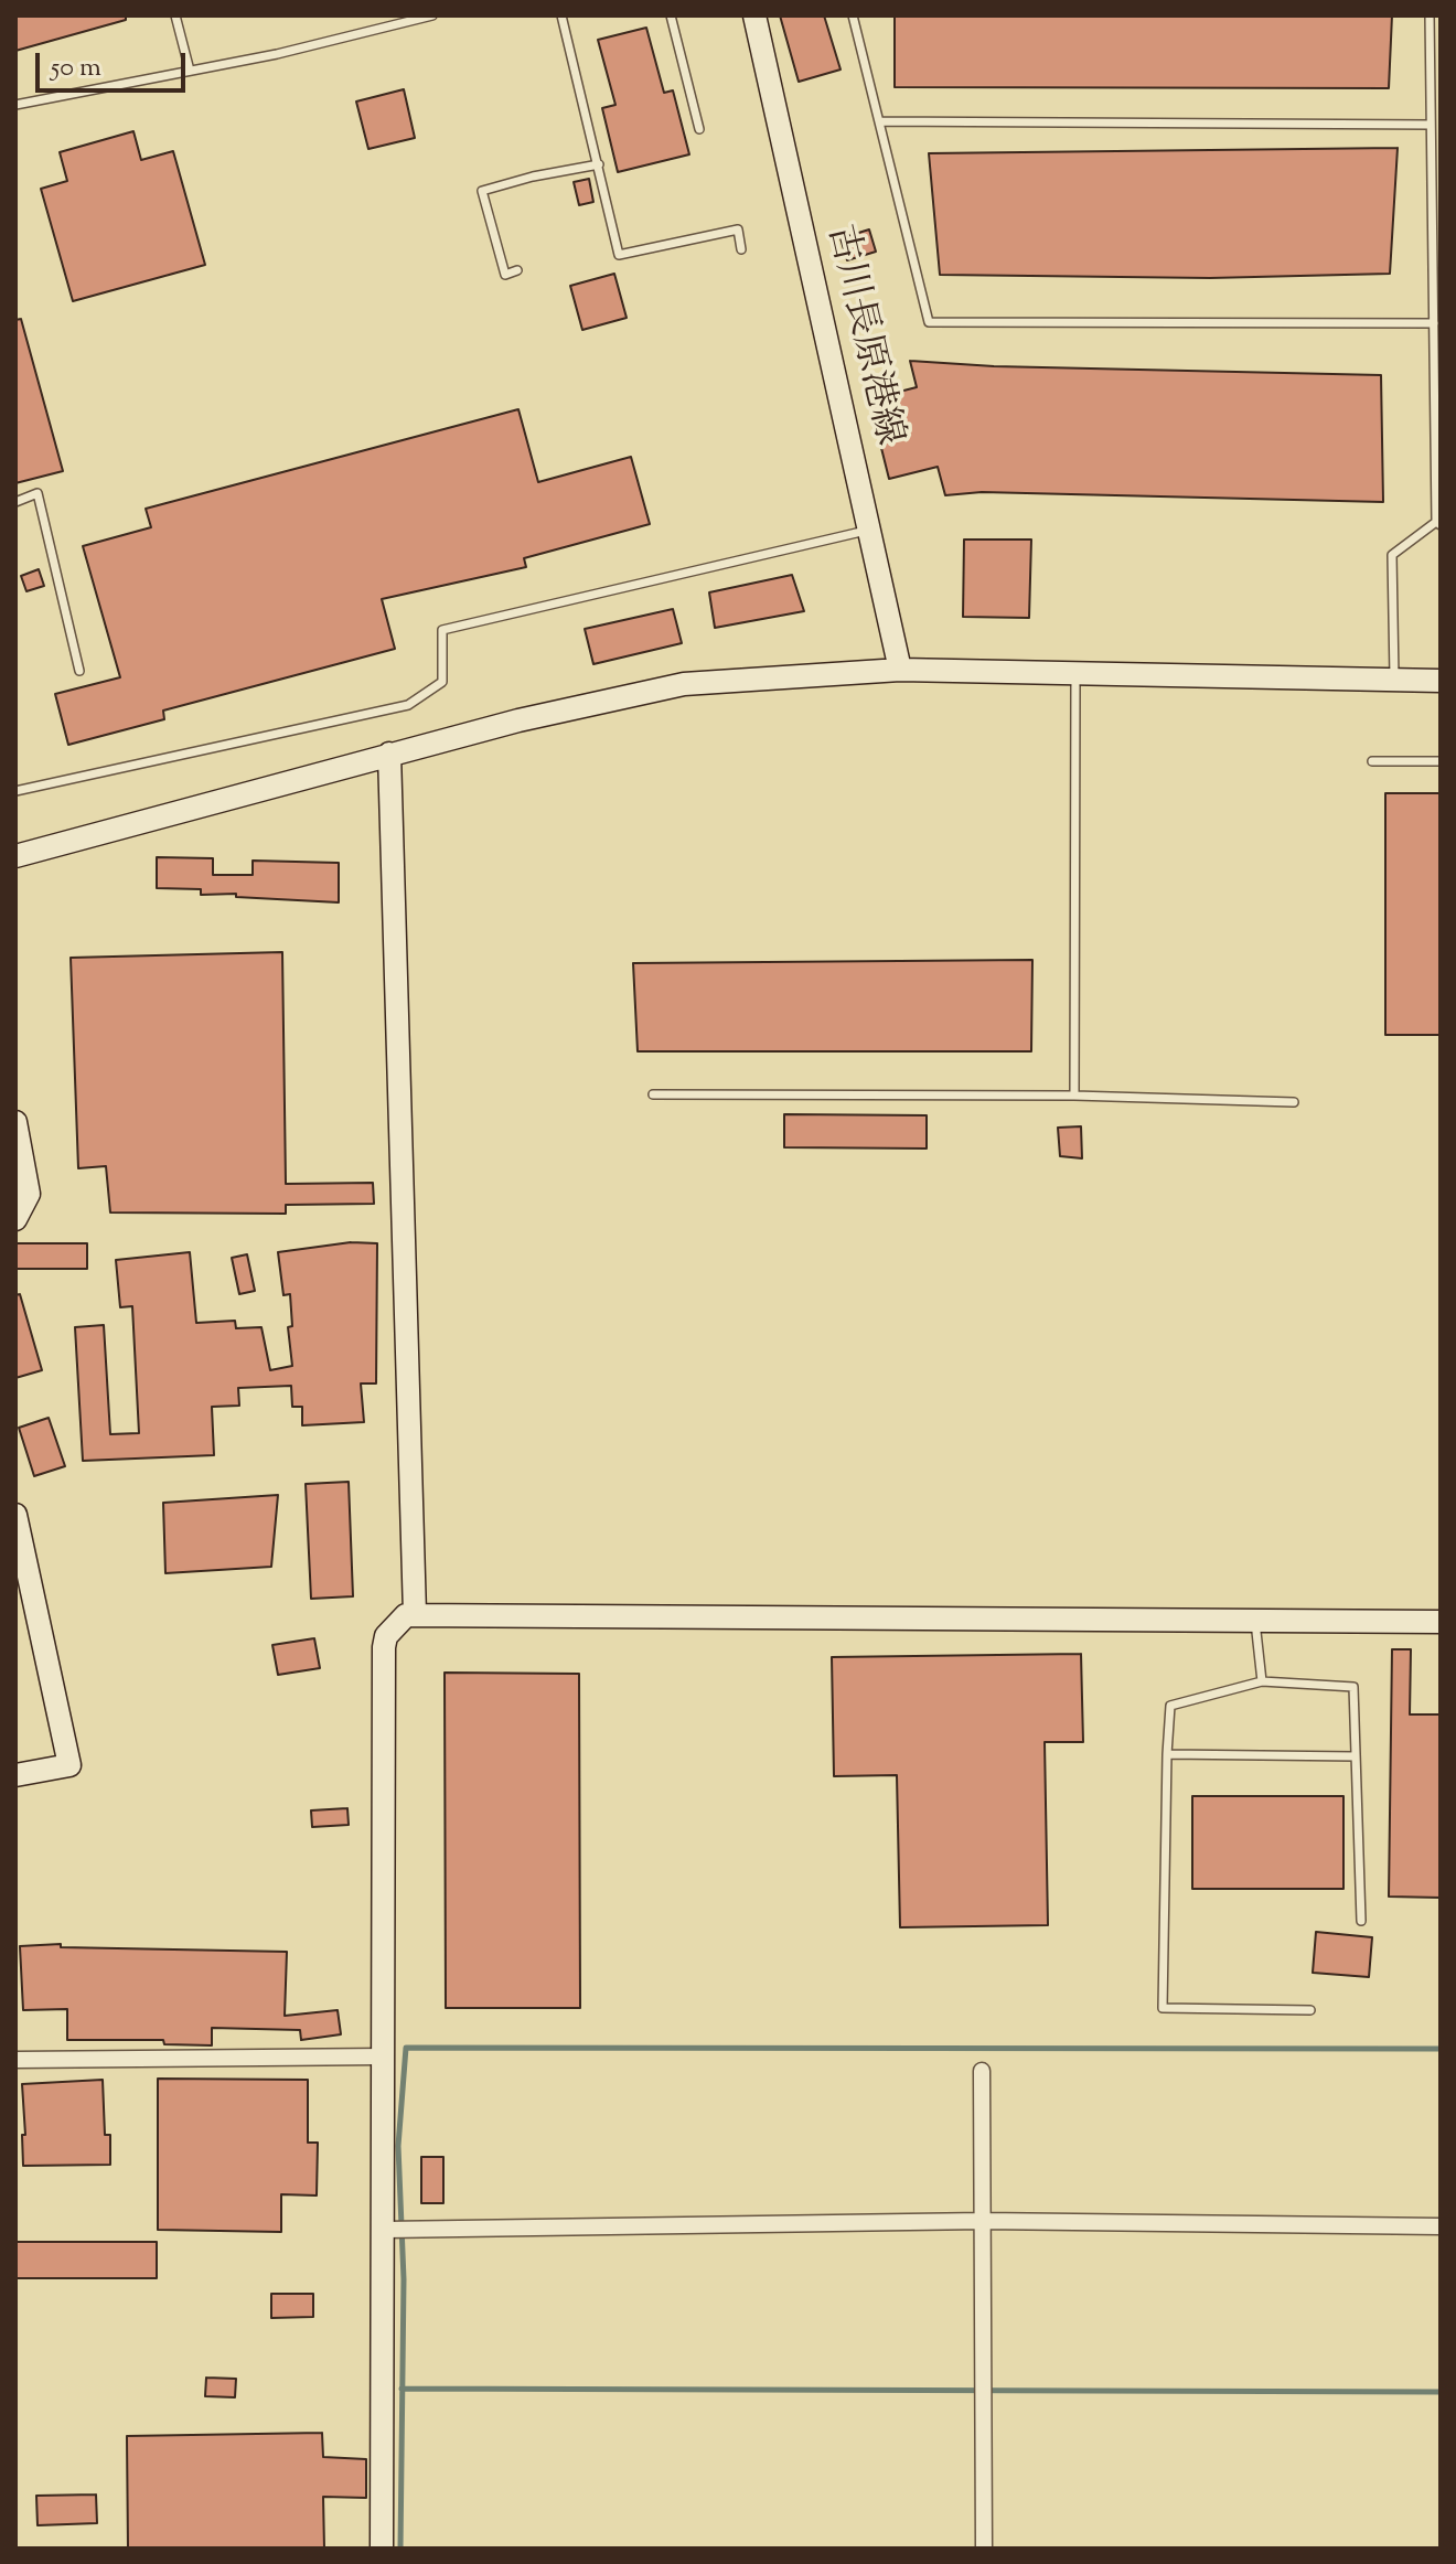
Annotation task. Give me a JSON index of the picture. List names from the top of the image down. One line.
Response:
{"streets":{"street":["古川長原港線"]},"scale_bar":"50 m"}
